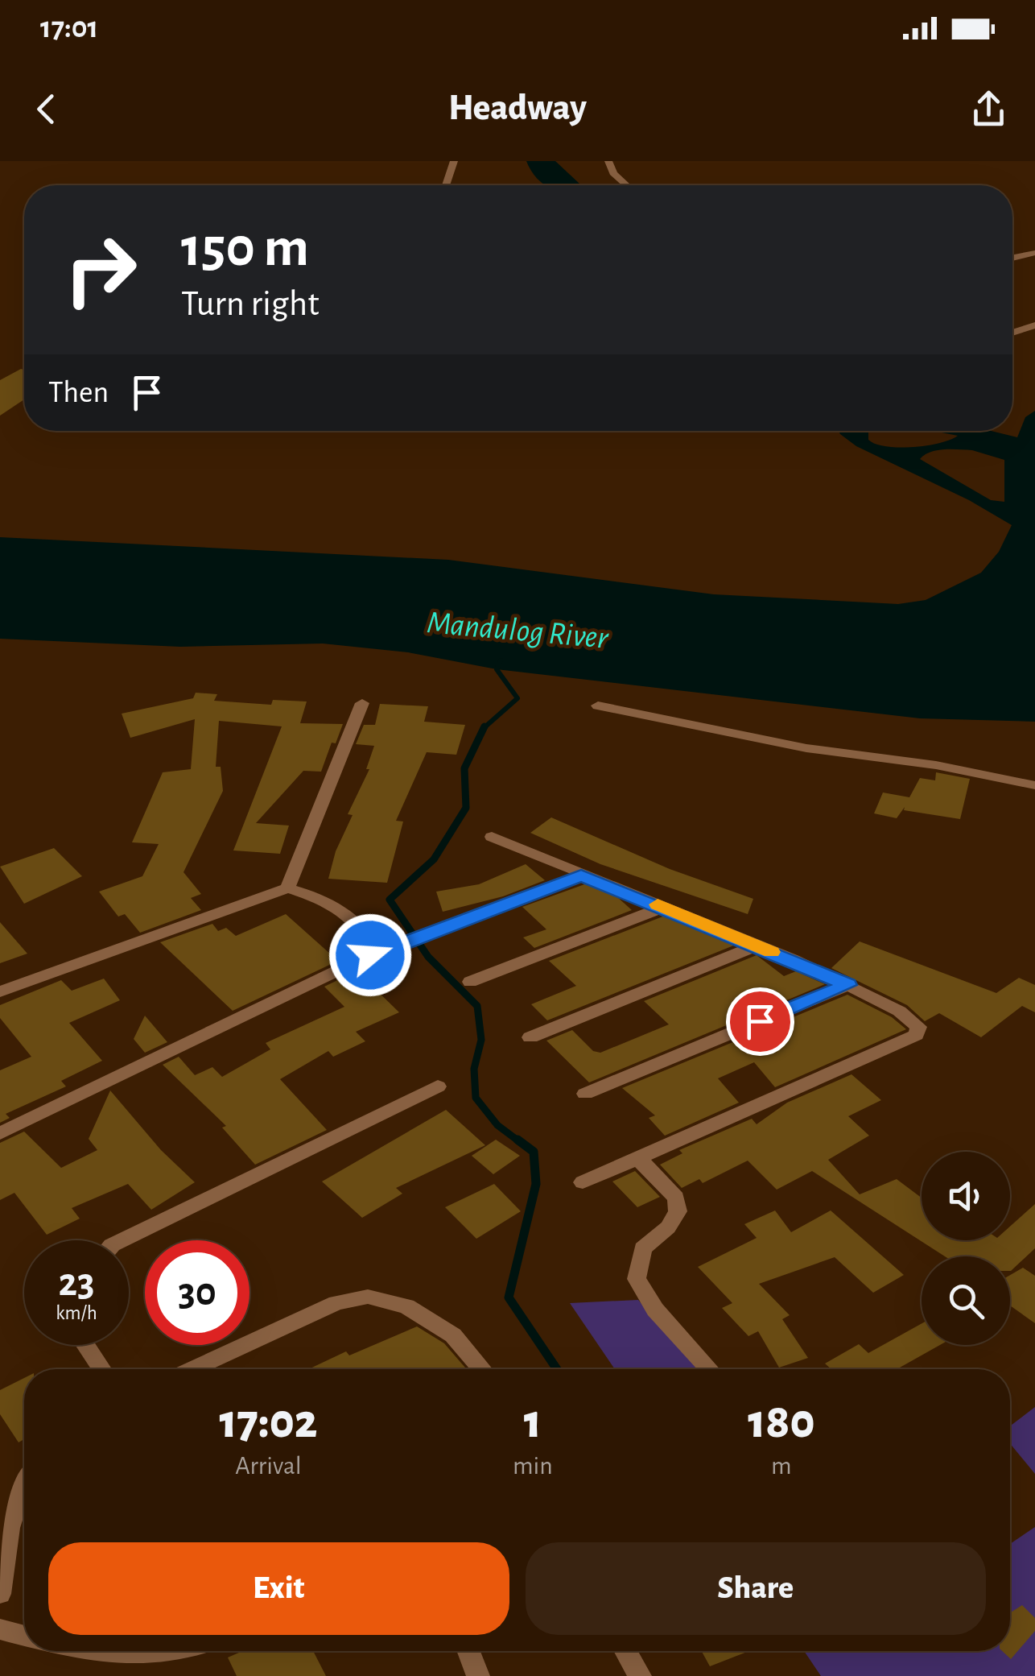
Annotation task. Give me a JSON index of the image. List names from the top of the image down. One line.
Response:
{"water":["Mandulog River"],"page":{"status":"17:01","header":"Headway","turn":["150 m","Turn right"],"then":"Then","speed":"23 km/h","limit":"30","eta":["17:02","Arrival","1","min","180","m"],"buttons":["Exit","Share"]}}
